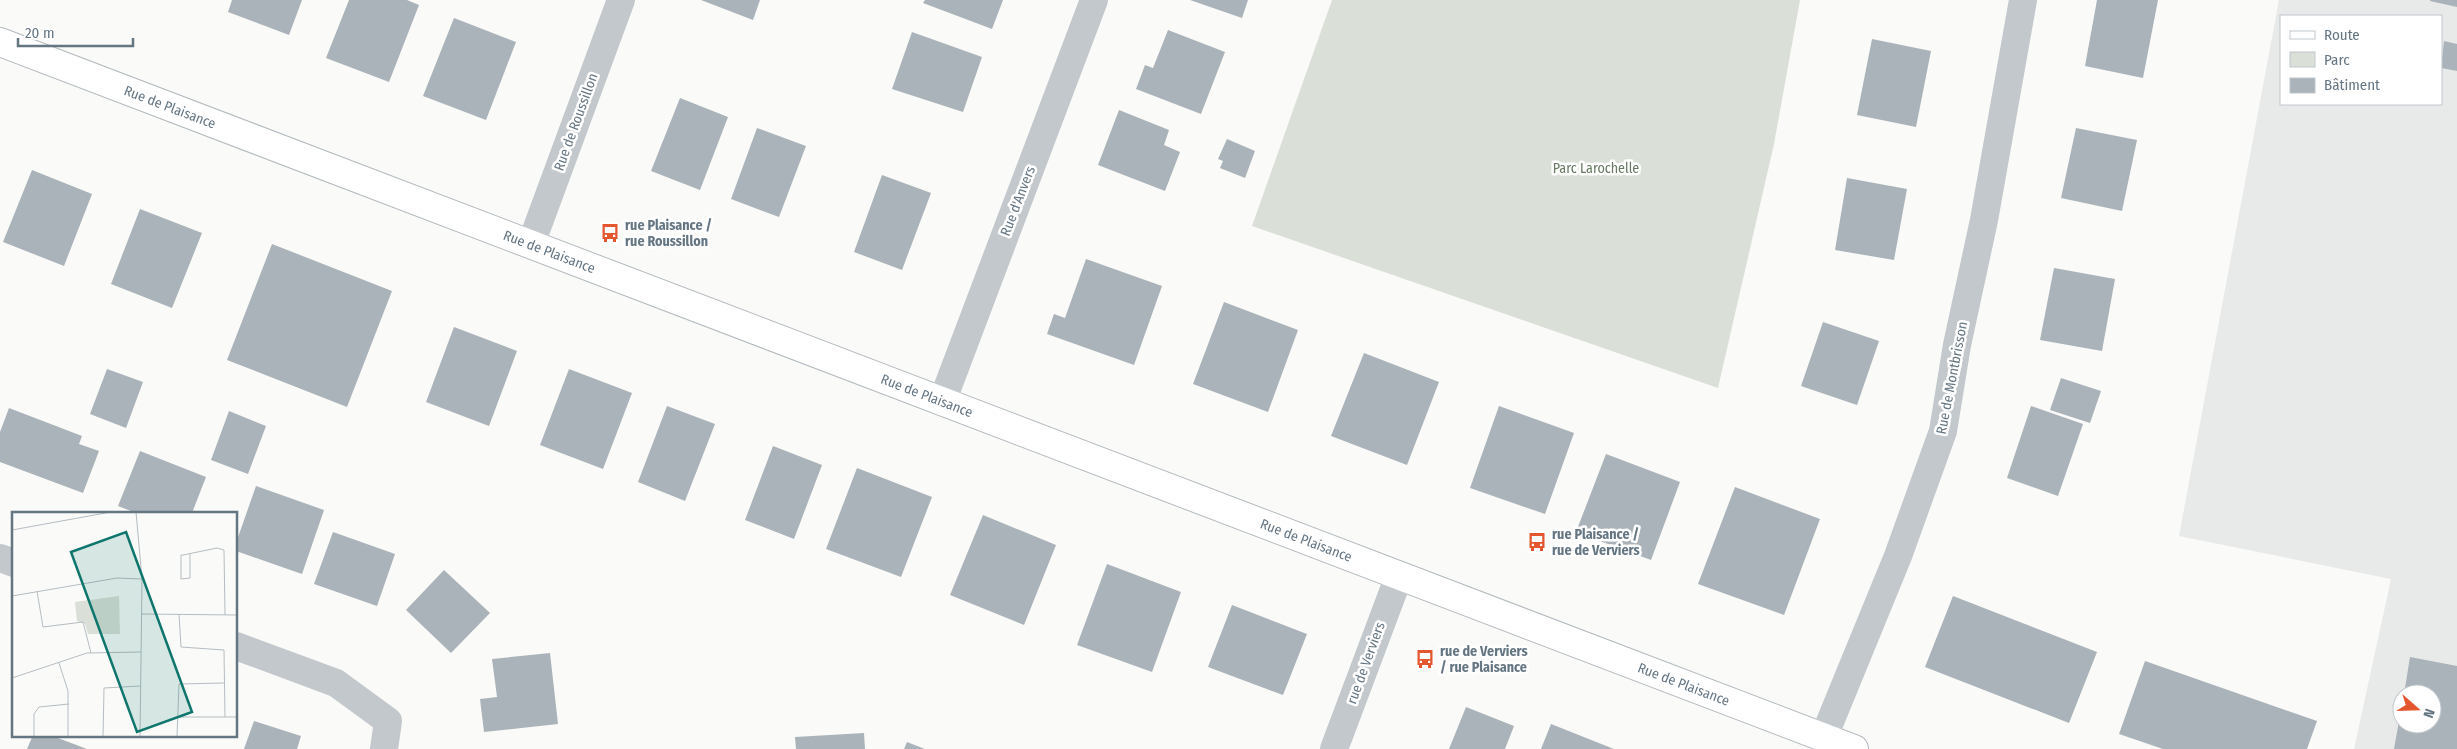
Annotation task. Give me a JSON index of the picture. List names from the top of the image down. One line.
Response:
{"streets":{"street":["Rue de Plaisance","Rue de Roussillon","Rue d'Anvers","Rue de Montbrisson","rue de Verviers"]},"crossings":[["Rue de Plaisance","Rue de Roussillon"],["Rue de Plaisance","Rue d'Anvers"],["Rue de Plaisance","Rue de Montbrisson"],["Rue de Plaisance","rue de Verviers"]],"parks":["Parc Larochelle"],"places":{"bus stop":["rue Plaisance / rue Roussillon","rue Plaisance / rue de Verviers","rue de Verviers / rue Plaisance"]},"legend":["Route","Parc","Bâtiment"],"scale_bar":"20 m","north":"right"}
